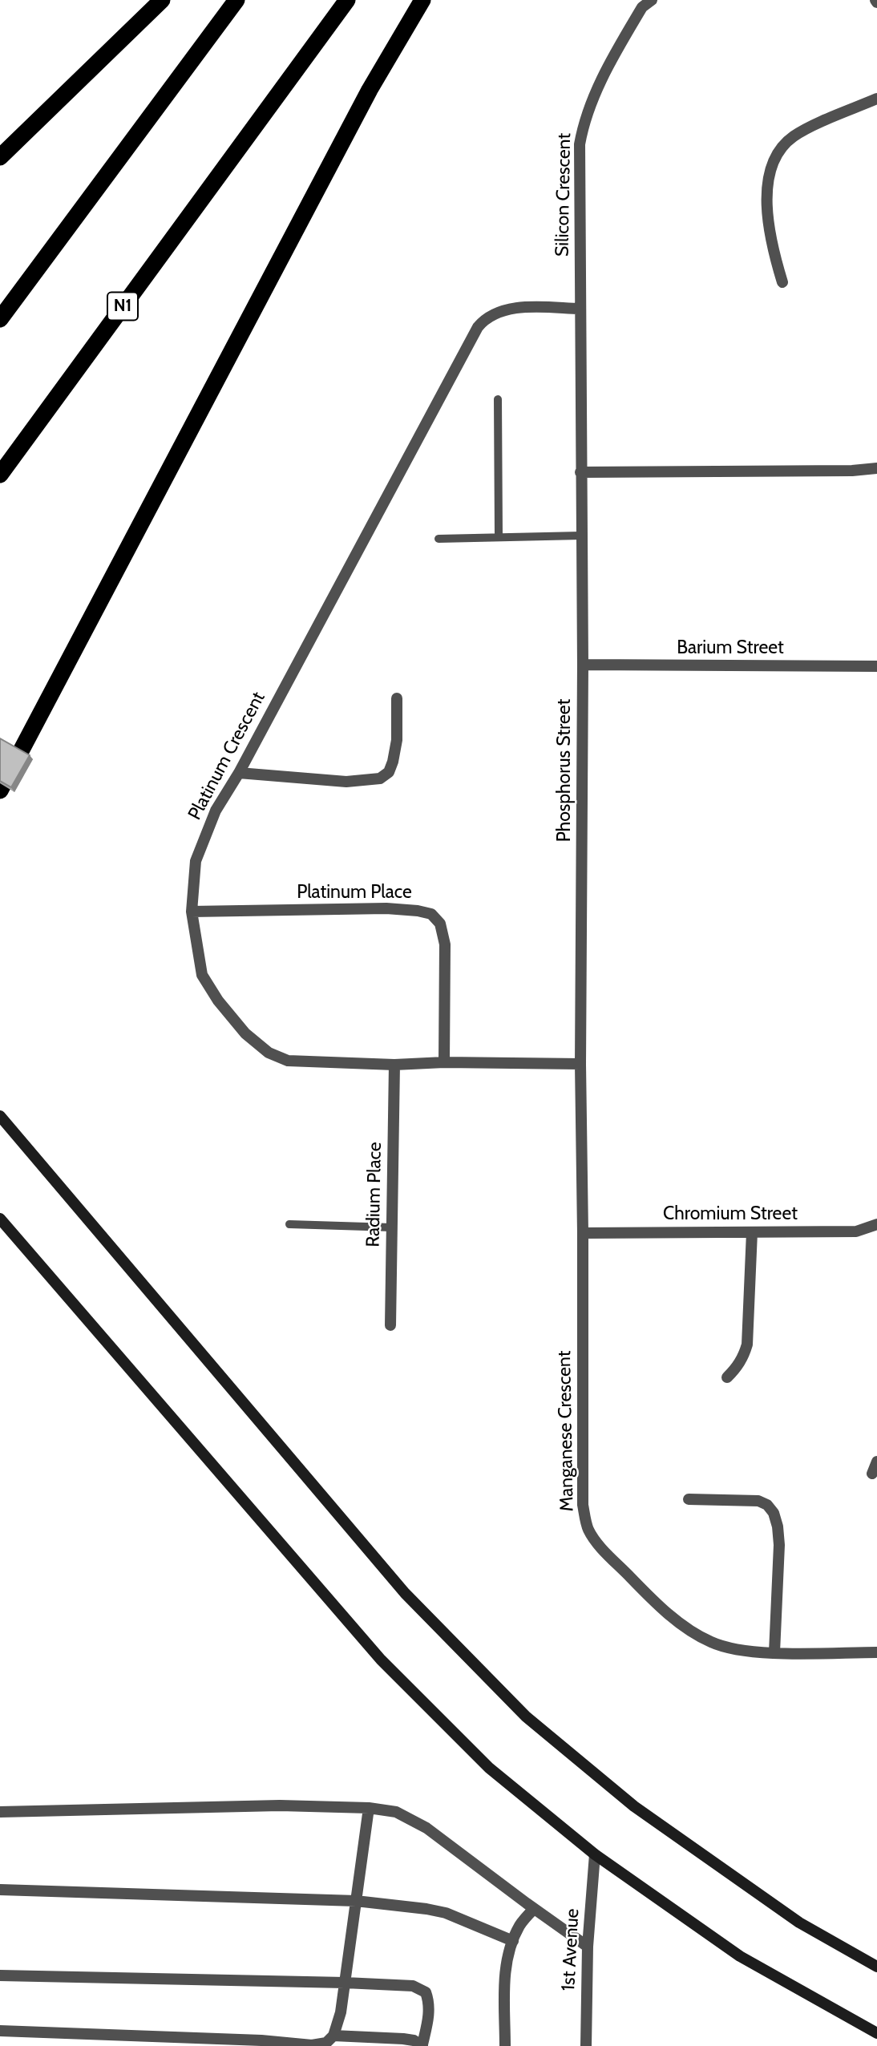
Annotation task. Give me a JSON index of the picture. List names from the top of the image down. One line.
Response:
{"streets":{"highway":["N1"],"street":["Silicon Crescent","Barium Street","Platinum Crescent","Phosphorus Street","Platinum Place","Radium Place","Chromium Street","Manganese Crescent","1st Avenue"]},"crossings":[["Silicon Crescent","Platinum Crescent"],["Silicon Crescent","Phosphorus Street"],["Barium Street","Phosphorus Street"],["Platinum Crescent","Phosphorus Street"],["Platinum Crescent","Platinum Place"],["Platinum Crescent","Radium Place"],["Phosphorus Street","Chromium Street"],["Phosphorus Street","Manganese Crescent"],["Chromium Street","Manganese Crescent"]]}
